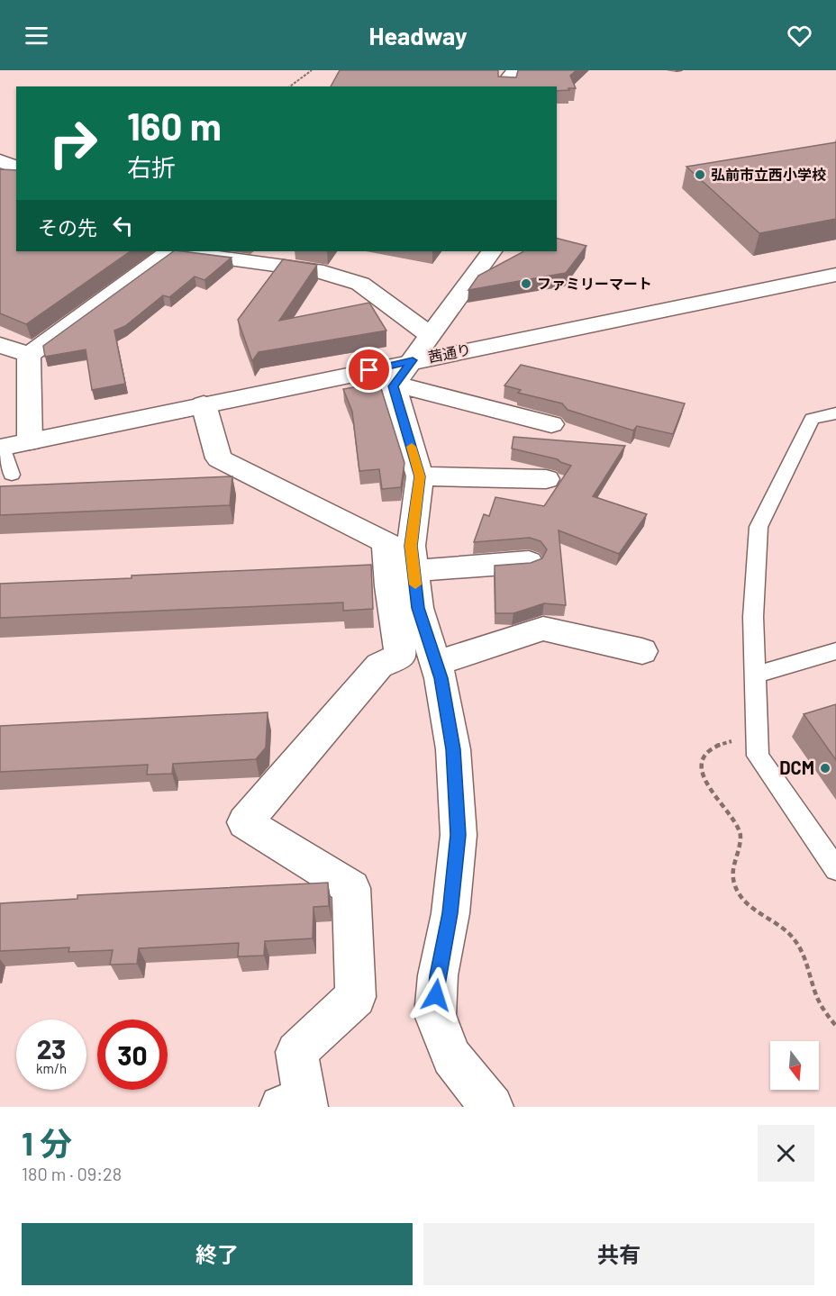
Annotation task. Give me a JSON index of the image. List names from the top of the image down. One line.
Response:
{"streets":{"street":["茜通り"]},"places":["弘前市立西小学校","ファミリーマート","DCM"],"north":"bottom","page":{"header":"Headway","turn":["160 m","右折"],"then":"その先","speed":"23 km/h","limit":"30","heading":["1 分","180 m · 09:28"],"buttons":["終了","共有"]}}
